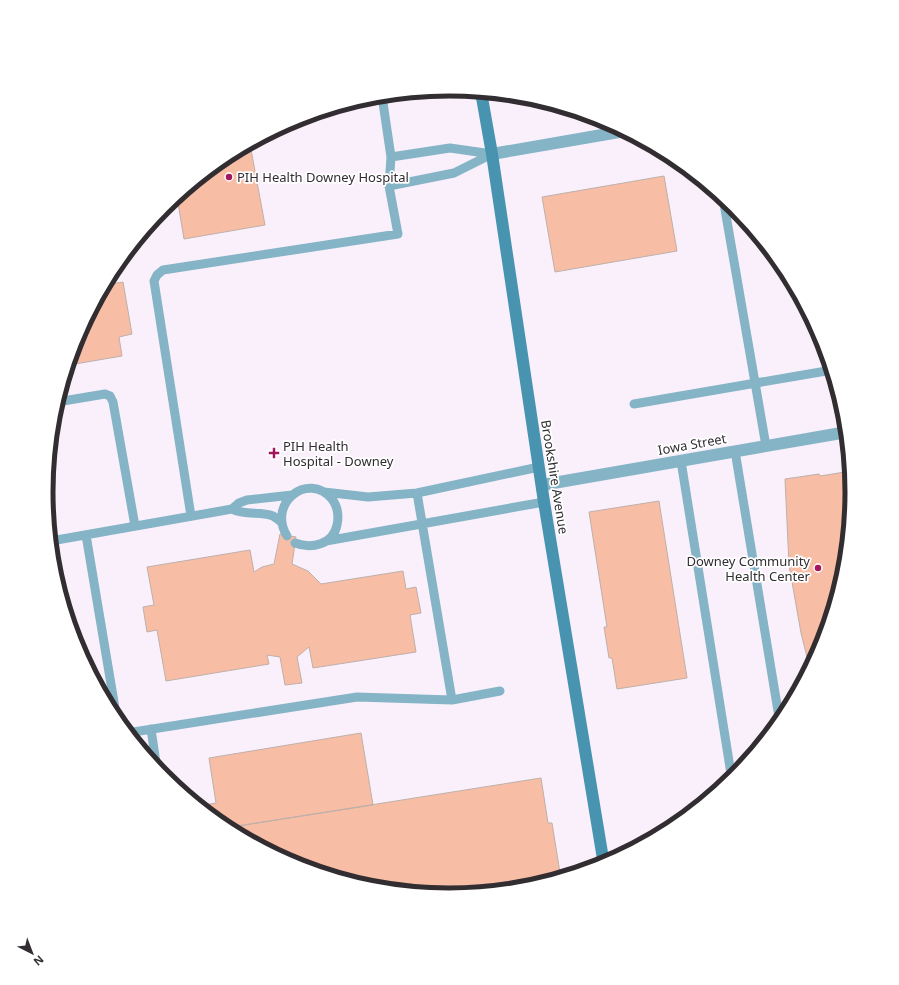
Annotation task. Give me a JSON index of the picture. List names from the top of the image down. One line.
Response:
{"streets":{"street":["Iowa Street","Brookshire Avenue"]},"crossings":[["Iowa Street","Brookshire Avenue"]],"places":{"other":["PIH Health Downey Hospital","Downey Community Health Center"],"health":["PIH Health Hospital - Downey"]},"north":"bottom right"}
